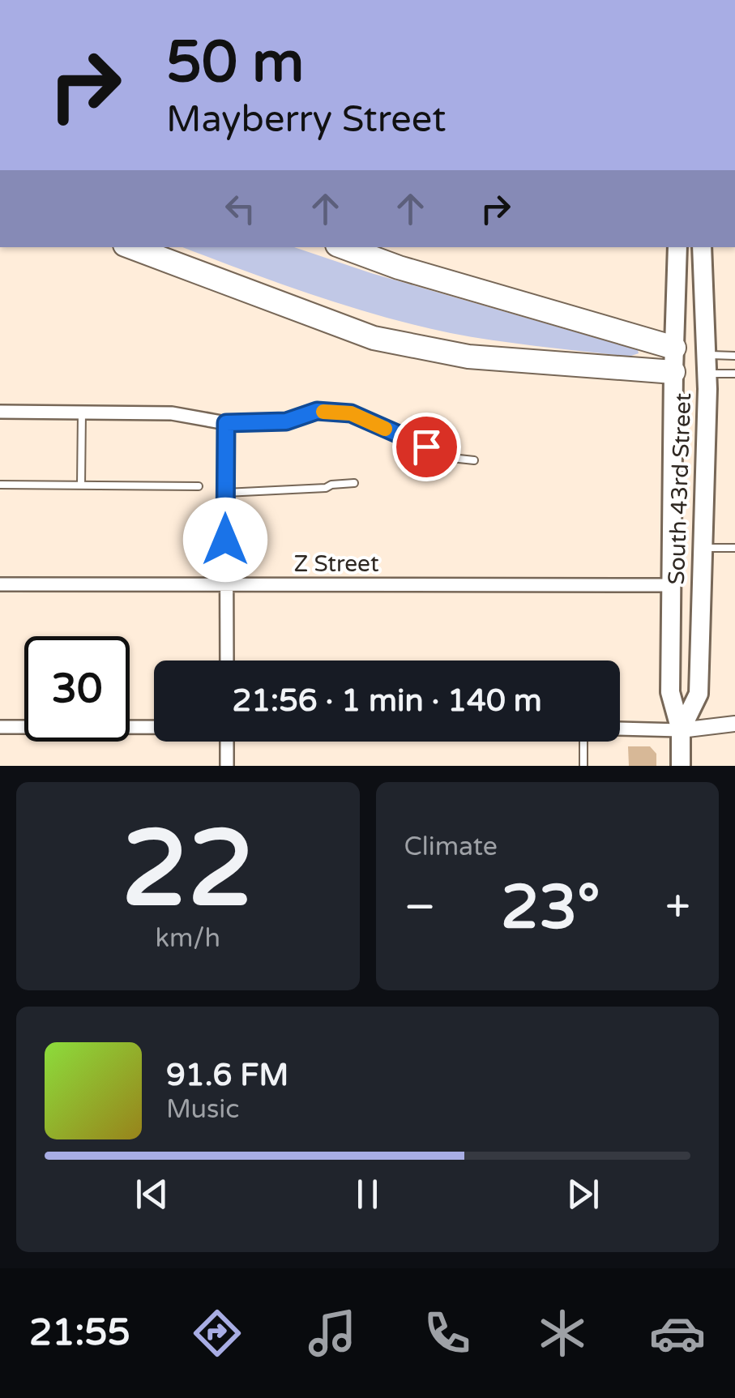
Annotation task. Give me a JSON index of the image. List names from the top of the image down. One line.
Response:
{"streets":{"main road":["South 43rd Street"],"street":["Z Street"]},"crossings":[["South 43rd Street","Z Street"]],"page":{"turn":["50 m","Mayberry Street"],"limit":"30","trip":"21:56 · 1 min · 140 m","tile":[["22","km/h"],"Climate"],"heat":["−","23°","+"],"song":["91.6 FM","Music"],"tabs":"21:55"}}
